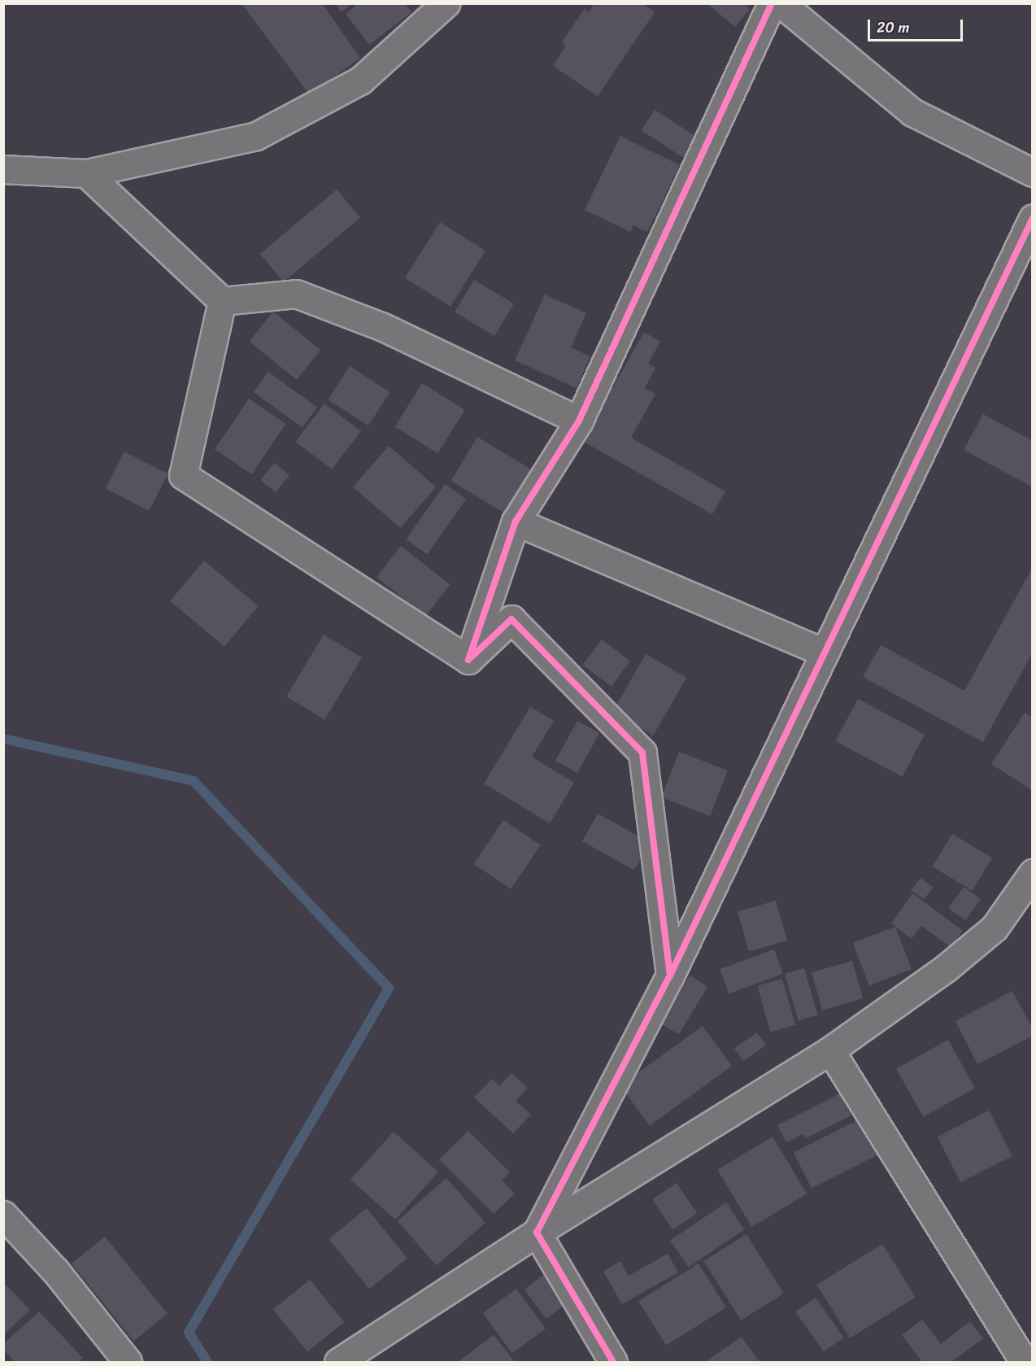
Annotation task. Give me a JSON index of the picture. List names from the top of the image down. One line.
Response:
{"scale_bar":"20 m"}
